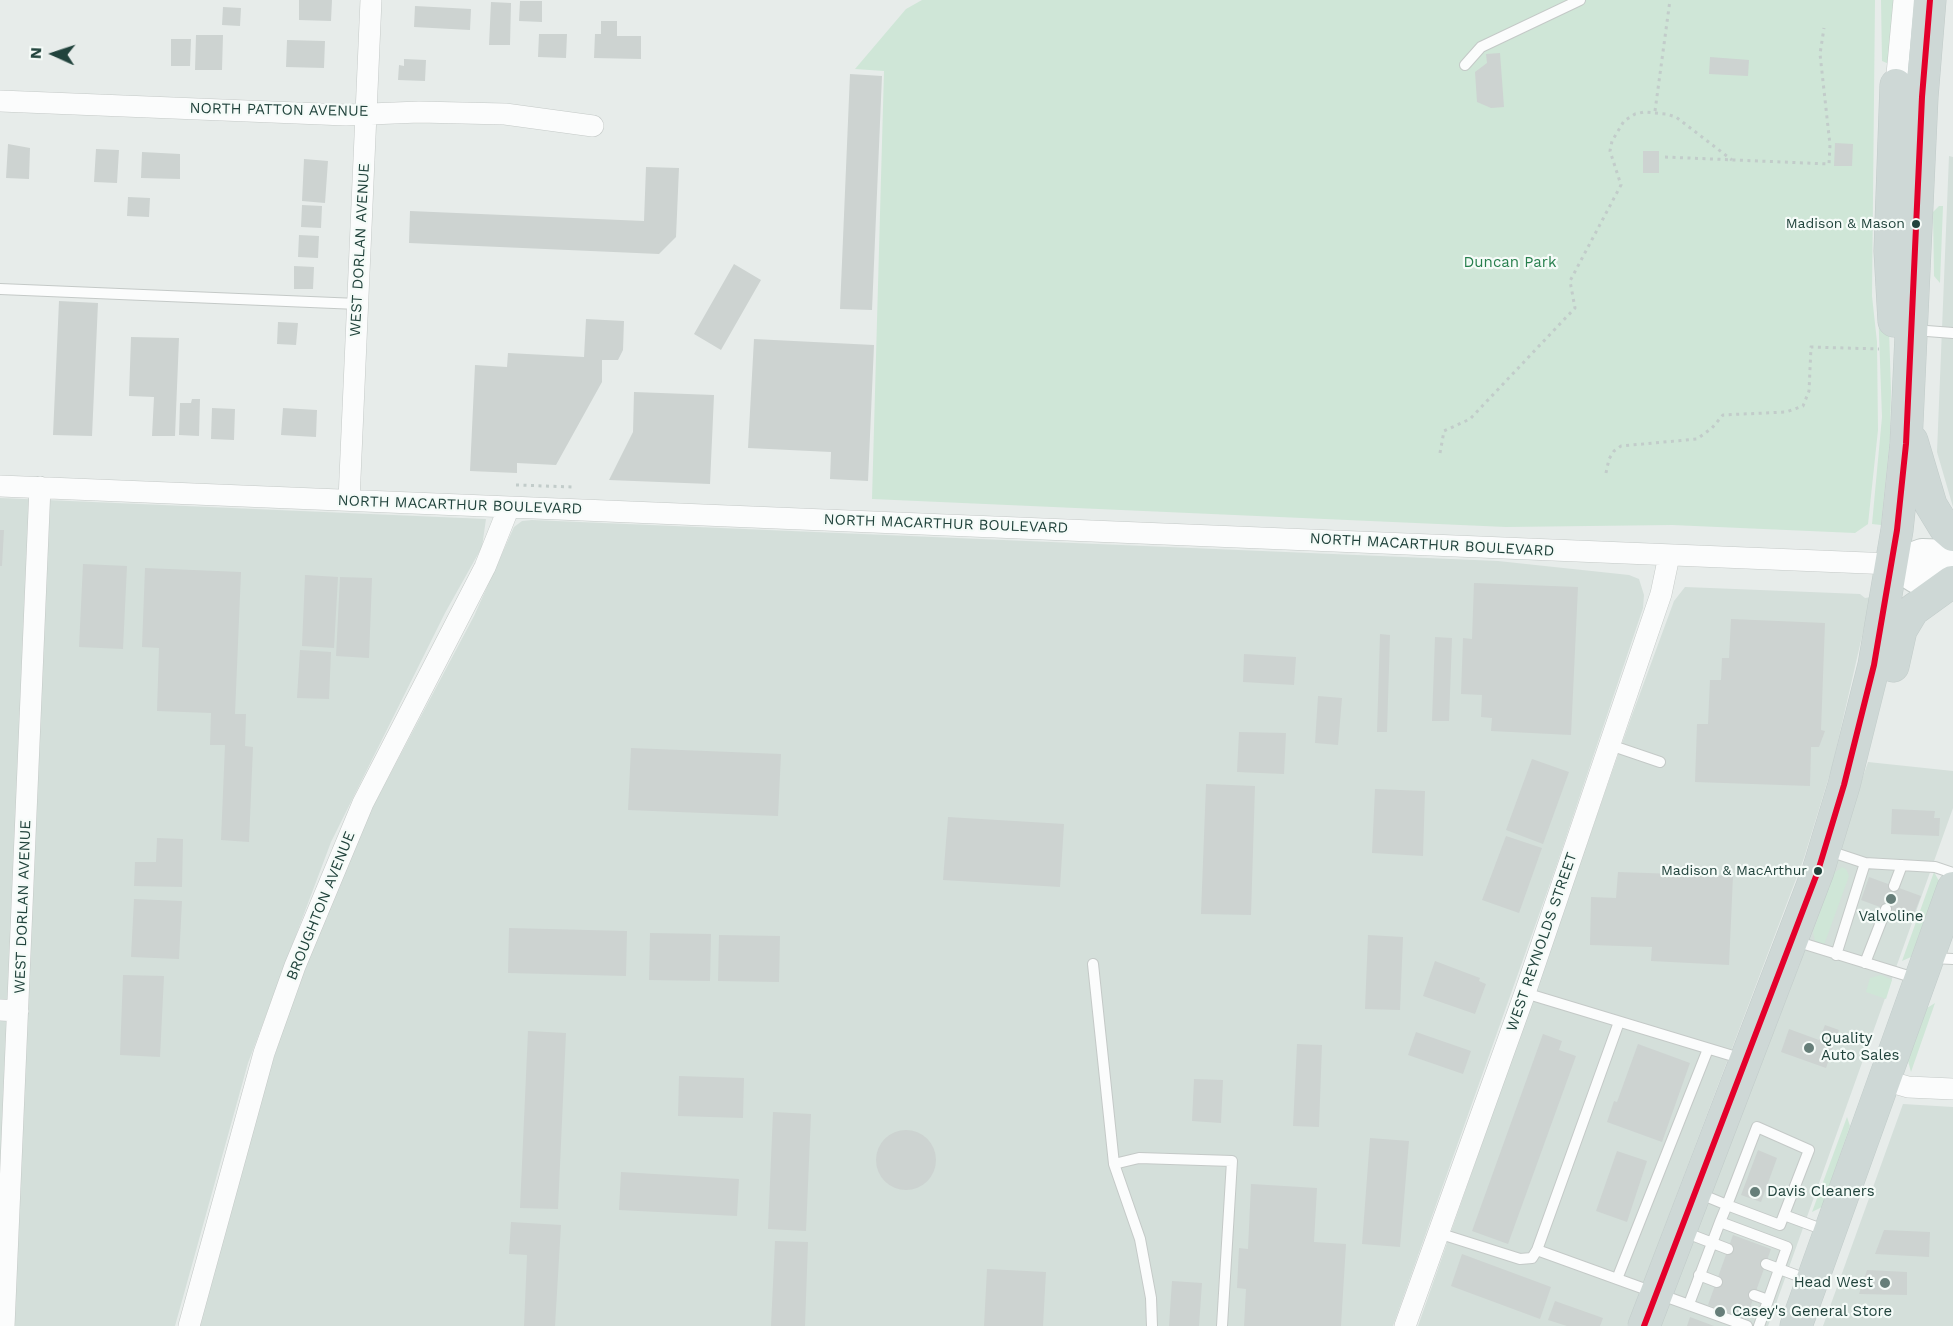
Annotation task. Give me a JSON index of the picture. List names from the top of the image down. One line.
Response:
{"streets":{"main road":["NORTH MACARTHUR BOULEVARD"],"street":["NORTH PATTON AVENUE","WEST DORLAN AVENUE","BROUGHTON AVENUE","WEST REYNOLDS STREET"]},"crossings":[["NORTH PATTON AVENUE","WEST DORLAN AVENUE"],["WEST DORLAN AVENUE","NORTH MACARTHUR BOULEVARD"],["NORTH MACARTHUR BOULEVARD","BROUGHTON AVENUE"],["NORTH MACARTHUR BOULEVARD","WEST REYNOLDS STREET"]],"parks":["Duncan Park"],"places":["Madison & Mason","Madison & MacArthur","Valvoline","Quality Auto Sales","Davis Cleaners","Head West","Casey's General Store"],"north":"left"}
